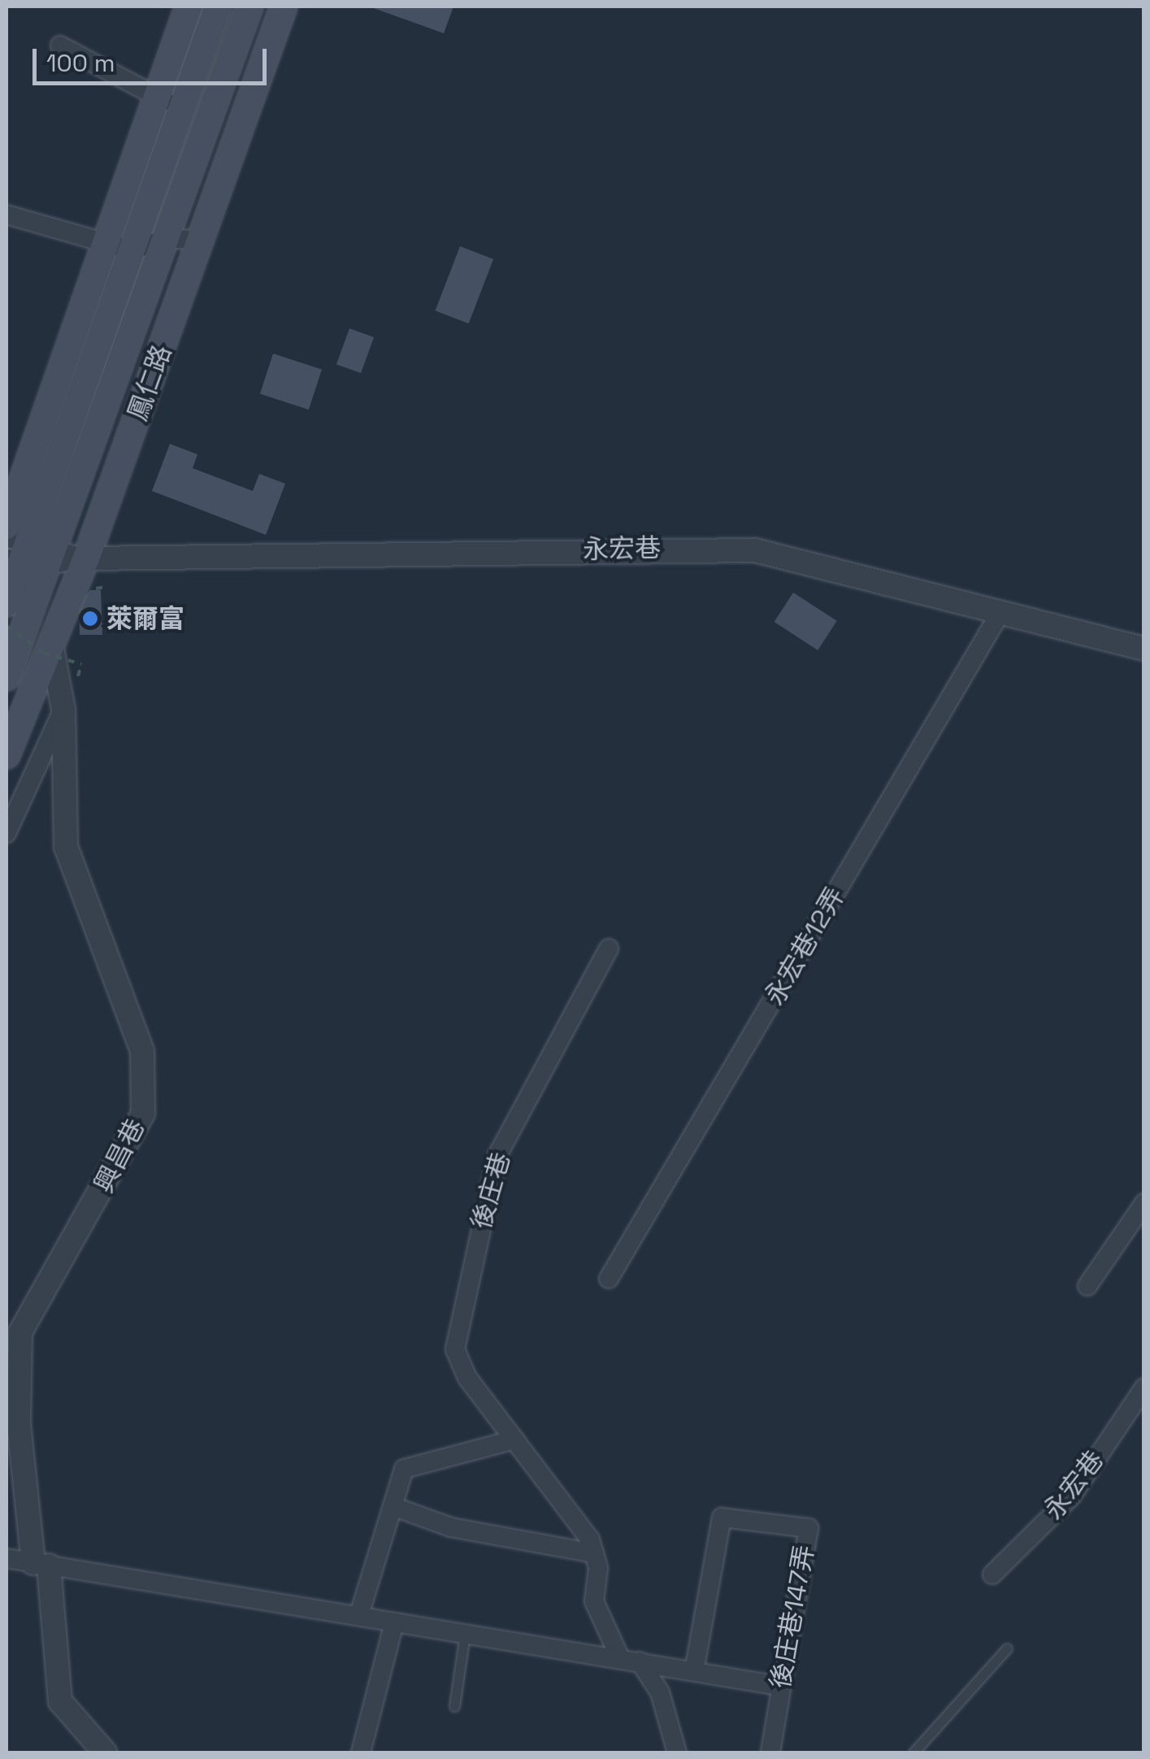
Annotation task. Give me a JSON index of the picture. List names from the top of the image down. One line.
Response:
{"streets":{"main road":["鳳仁路"],"street":["永宏巷","永宏巷12弄","興昌巷","後庄巷","後庄巷147弄"]},"crossings":[["鳳仁路","永宏巷"],["鳳仁路","興昌巷"],["永宏巷","永宏巷12弄"]],"places":["萊爾富"],"scale_bar":"100 m"}
